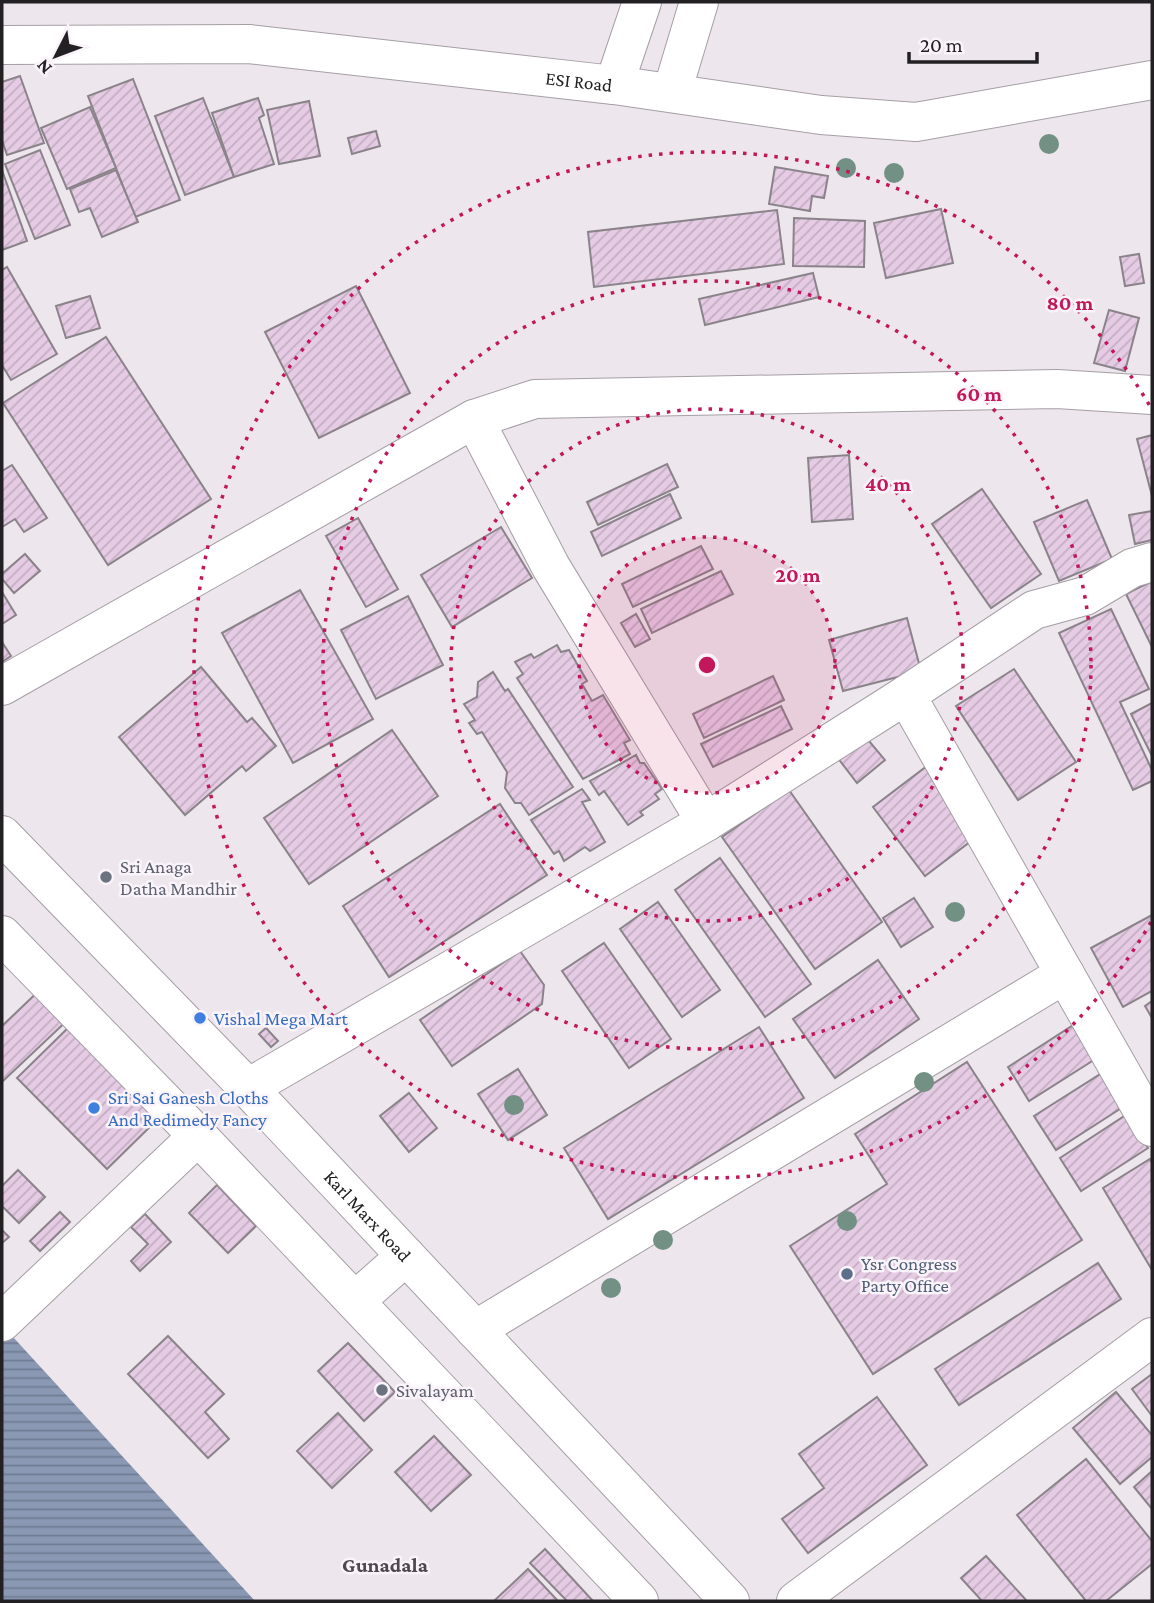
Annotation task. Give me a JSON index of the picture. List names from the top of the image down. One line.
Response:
{"streets":{"street":["ESI Road","Karl Marx Road"]},"districts":["Gunadala"],"places":["Sri Anaga Datha Mandhir","Vishal Mega Mart","Sri Sai Ganesh Cloths And Redimedy Fancy","Ysr Congress Party Office","Sivalayam"],"scale_bar":"20 m","north":"bottom left","rings":["80 m","60 m","40 m","20 m"]}
